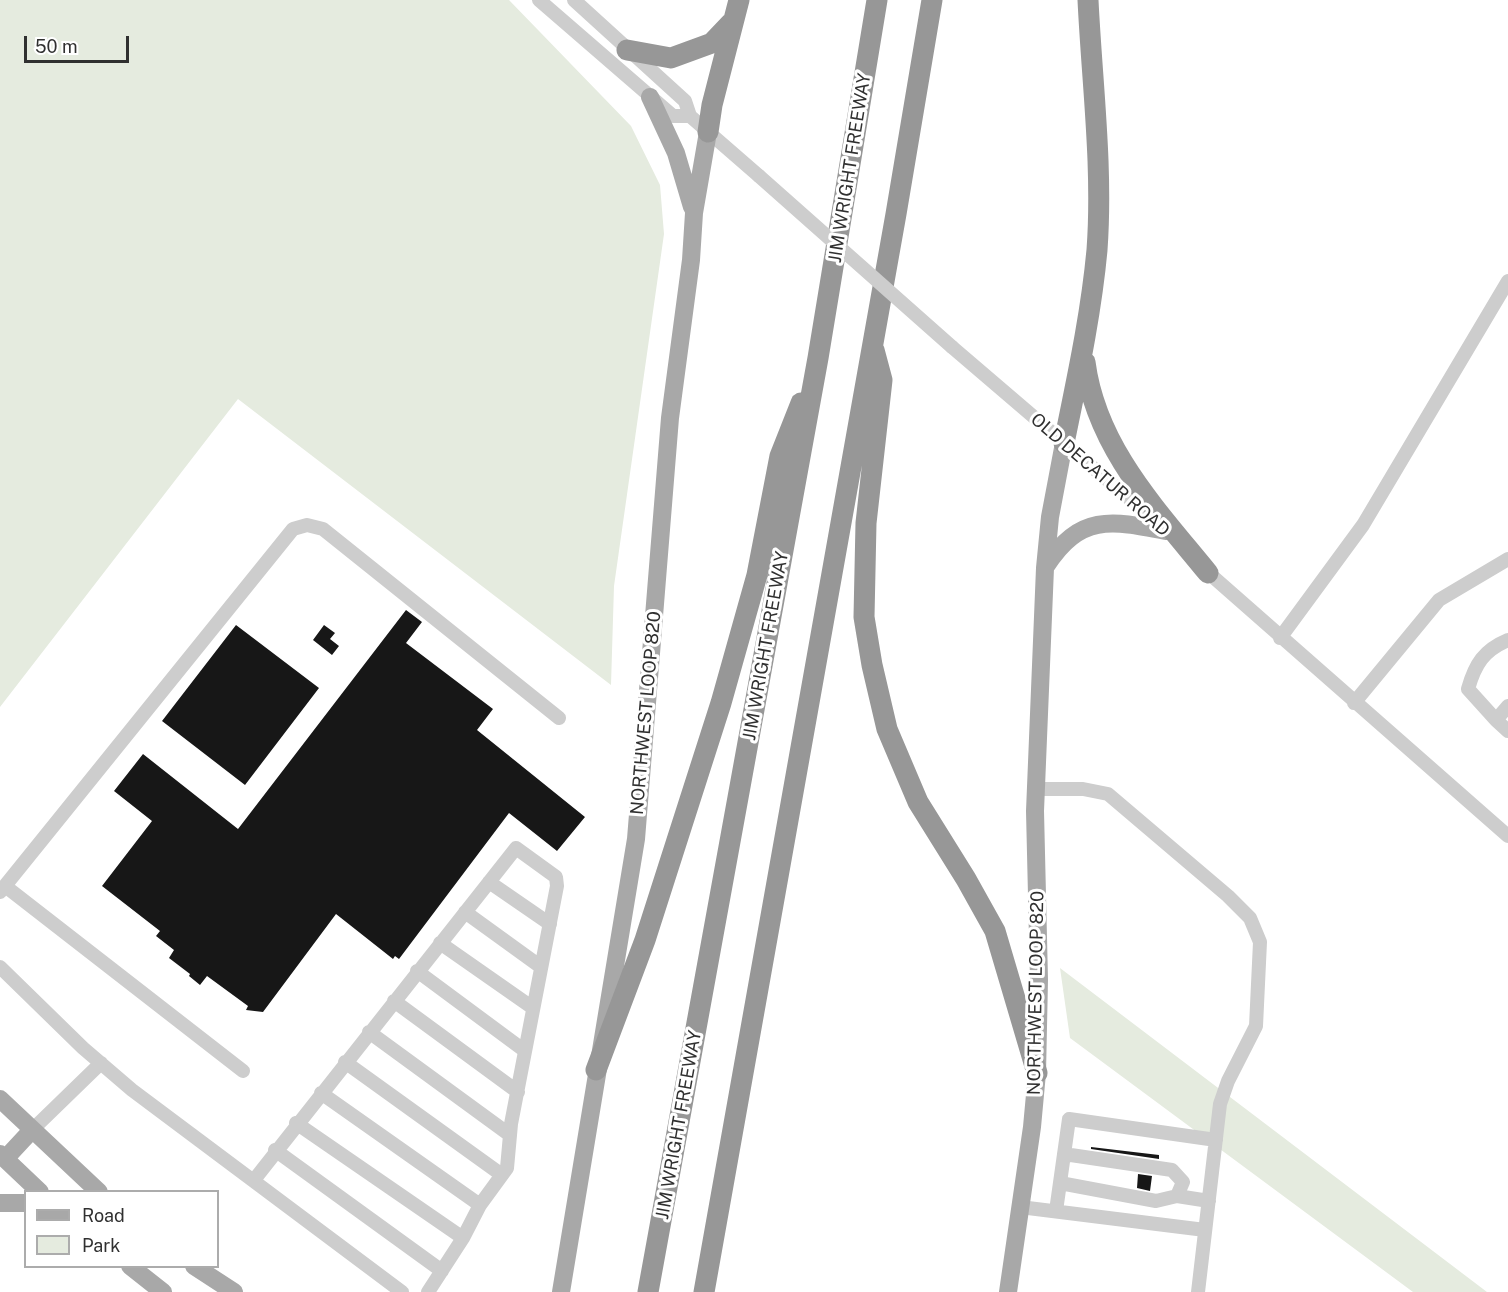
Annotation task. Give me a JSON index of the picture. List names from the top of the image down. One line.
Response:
{"streets":{"highway":["JIM WRIGHT FREEWAY"],"main road":["NORTHWEST LOOP 820"],"street":["OLD DECATUR ROAD"]},"crossings":[["OLD DECATUR ROAD","NORTHWEST LOOP 820"]],"legend":["Road","Park"],"scale_bar":"50 m"}
